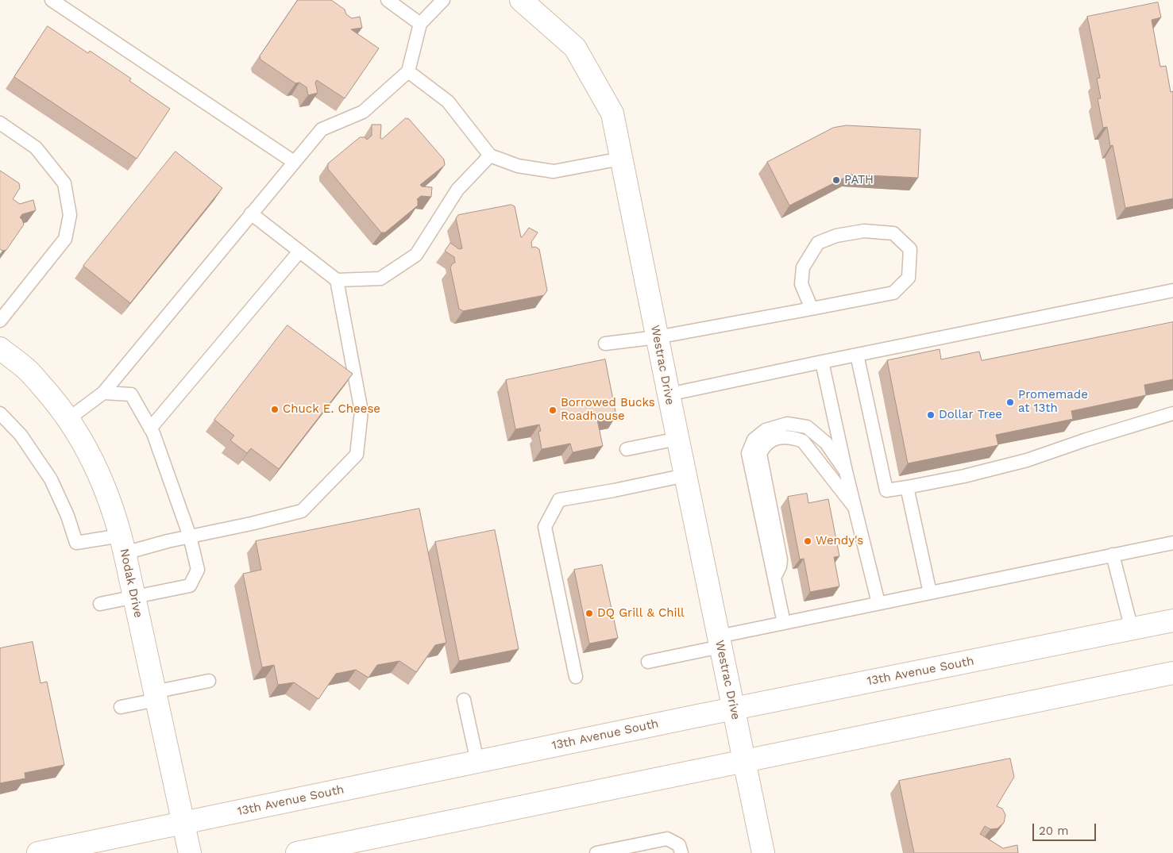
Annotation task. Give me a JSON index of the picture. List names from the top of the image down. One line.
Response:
{"streets":{"main road":["Westrac Drive","Nodak Drive","13th Avenue South"]},"crossings":[["Westrac Drive","13th Avenue South"],["Nodak Drive","13th Avenue South"]],"places":["PATH","Promemade at 13th","Chuck E. Cheese","Borrowed Bucks Roadhouse","Dollar Tree","Wendy's","DQ Grill & Chill"],"scale_bar":"20 m"}
